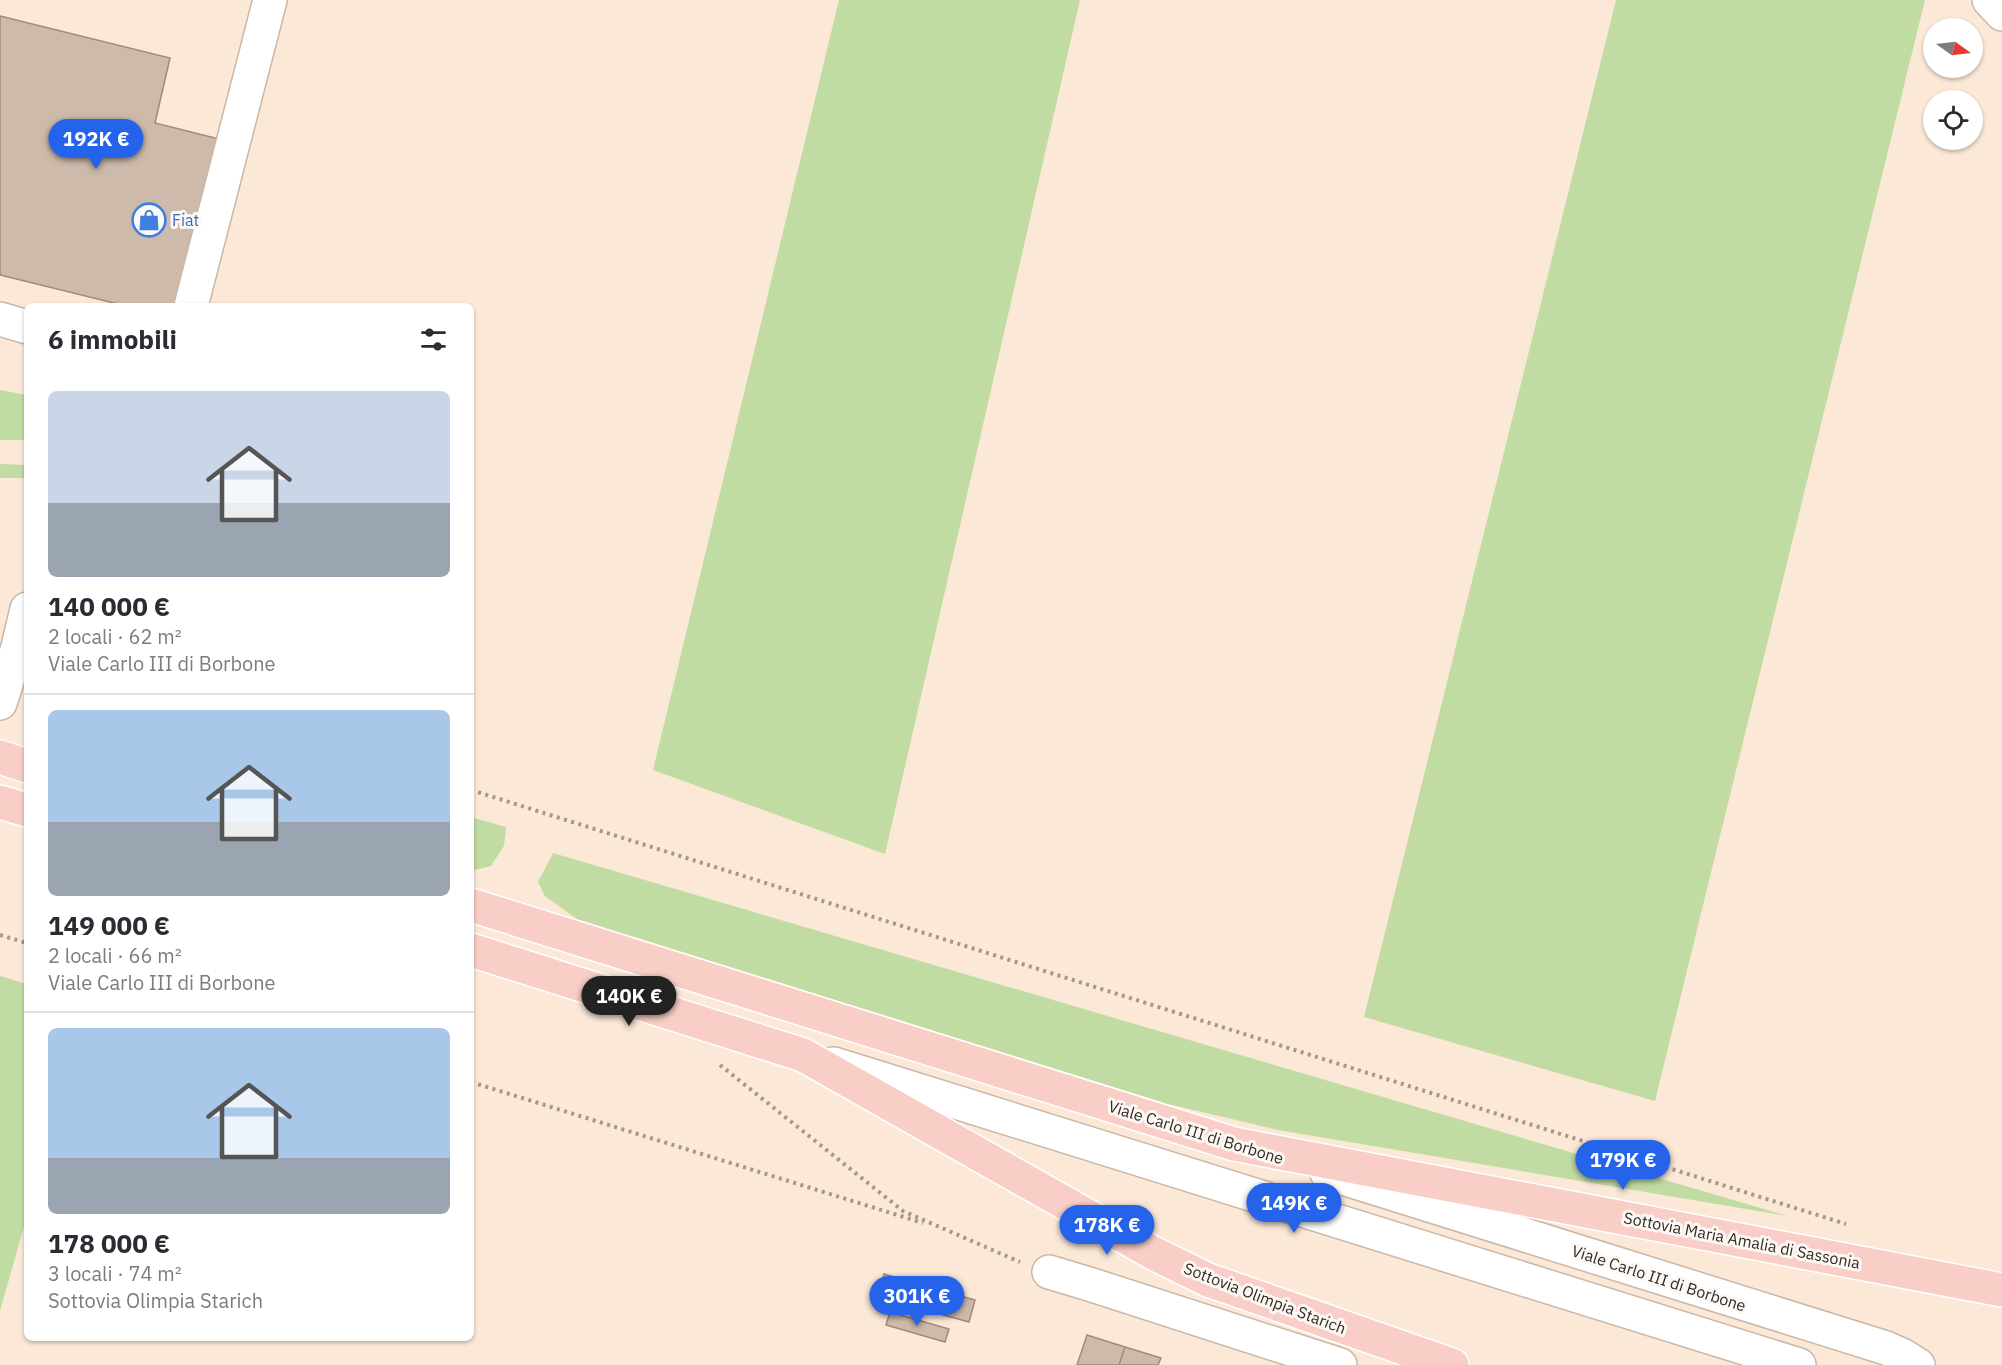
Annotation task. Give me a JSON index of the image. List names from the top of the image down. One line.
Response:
{"streets":{"main road":["Viale Carlo III di Borbone","Sottovia Maria Amalia di Sassonia","Sottovia Olimpia Starich"]},"crossings":[["Viale Carlo III di Borbone","Sottovia Maria Amalia di Sassonia"]],"places":{"shop":["Fiat"]},"north":"right","page":{"price":["192K €","140K €","179K €","149K €","178K €","301K €"],"heading":"6 immobili","list":[{"name":"140 000 €","note":"2 locali · 62 m² · Viale Carlo III di Borbone"},{"name":"149 000 €","note":"2 locali · 66 m² · Viale Carlo III di Borbone"},{"name":"178 000 €","note":"3 locali · 74 m² · Sottovia Olimpia Starich"}]}}
